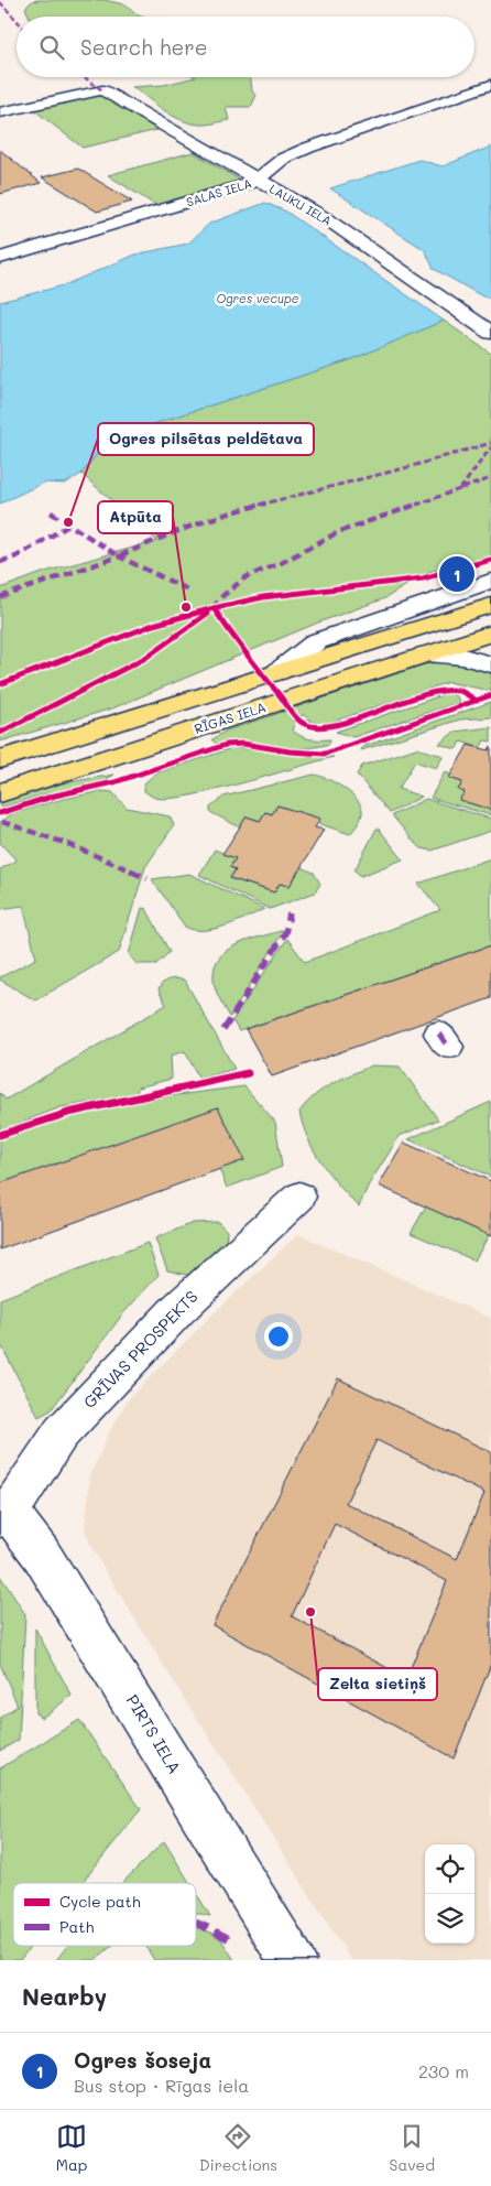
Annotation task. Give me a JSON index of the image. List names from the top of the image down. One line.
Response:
{"streets":{"highway":["RĪGAS IELA"],"street":["SALAS IELA","LAUKU IELA","GRĪVAS PROSPEKTS","PIRTS IELA"]},"crossings":[["SALAS IELA","LAUKU IELA"],["GRĪVAS PROSPEKTS","PIRTS IELA"]],"water":["Ogres vecupe"],"places":["Ogres pilsētas peldētava","Atpūta","Zelta sietiņš"],"legend":["Cycle path","Path"],"page":{"search":"Search here","pins":"1","heading":"Nearby","list":[{"mark":"1","name":"Ogres šoseja","note":"Bus stop · Rīgas iela","value":"230 m"}],"nav":["Map","Directions","Saved"]}}
